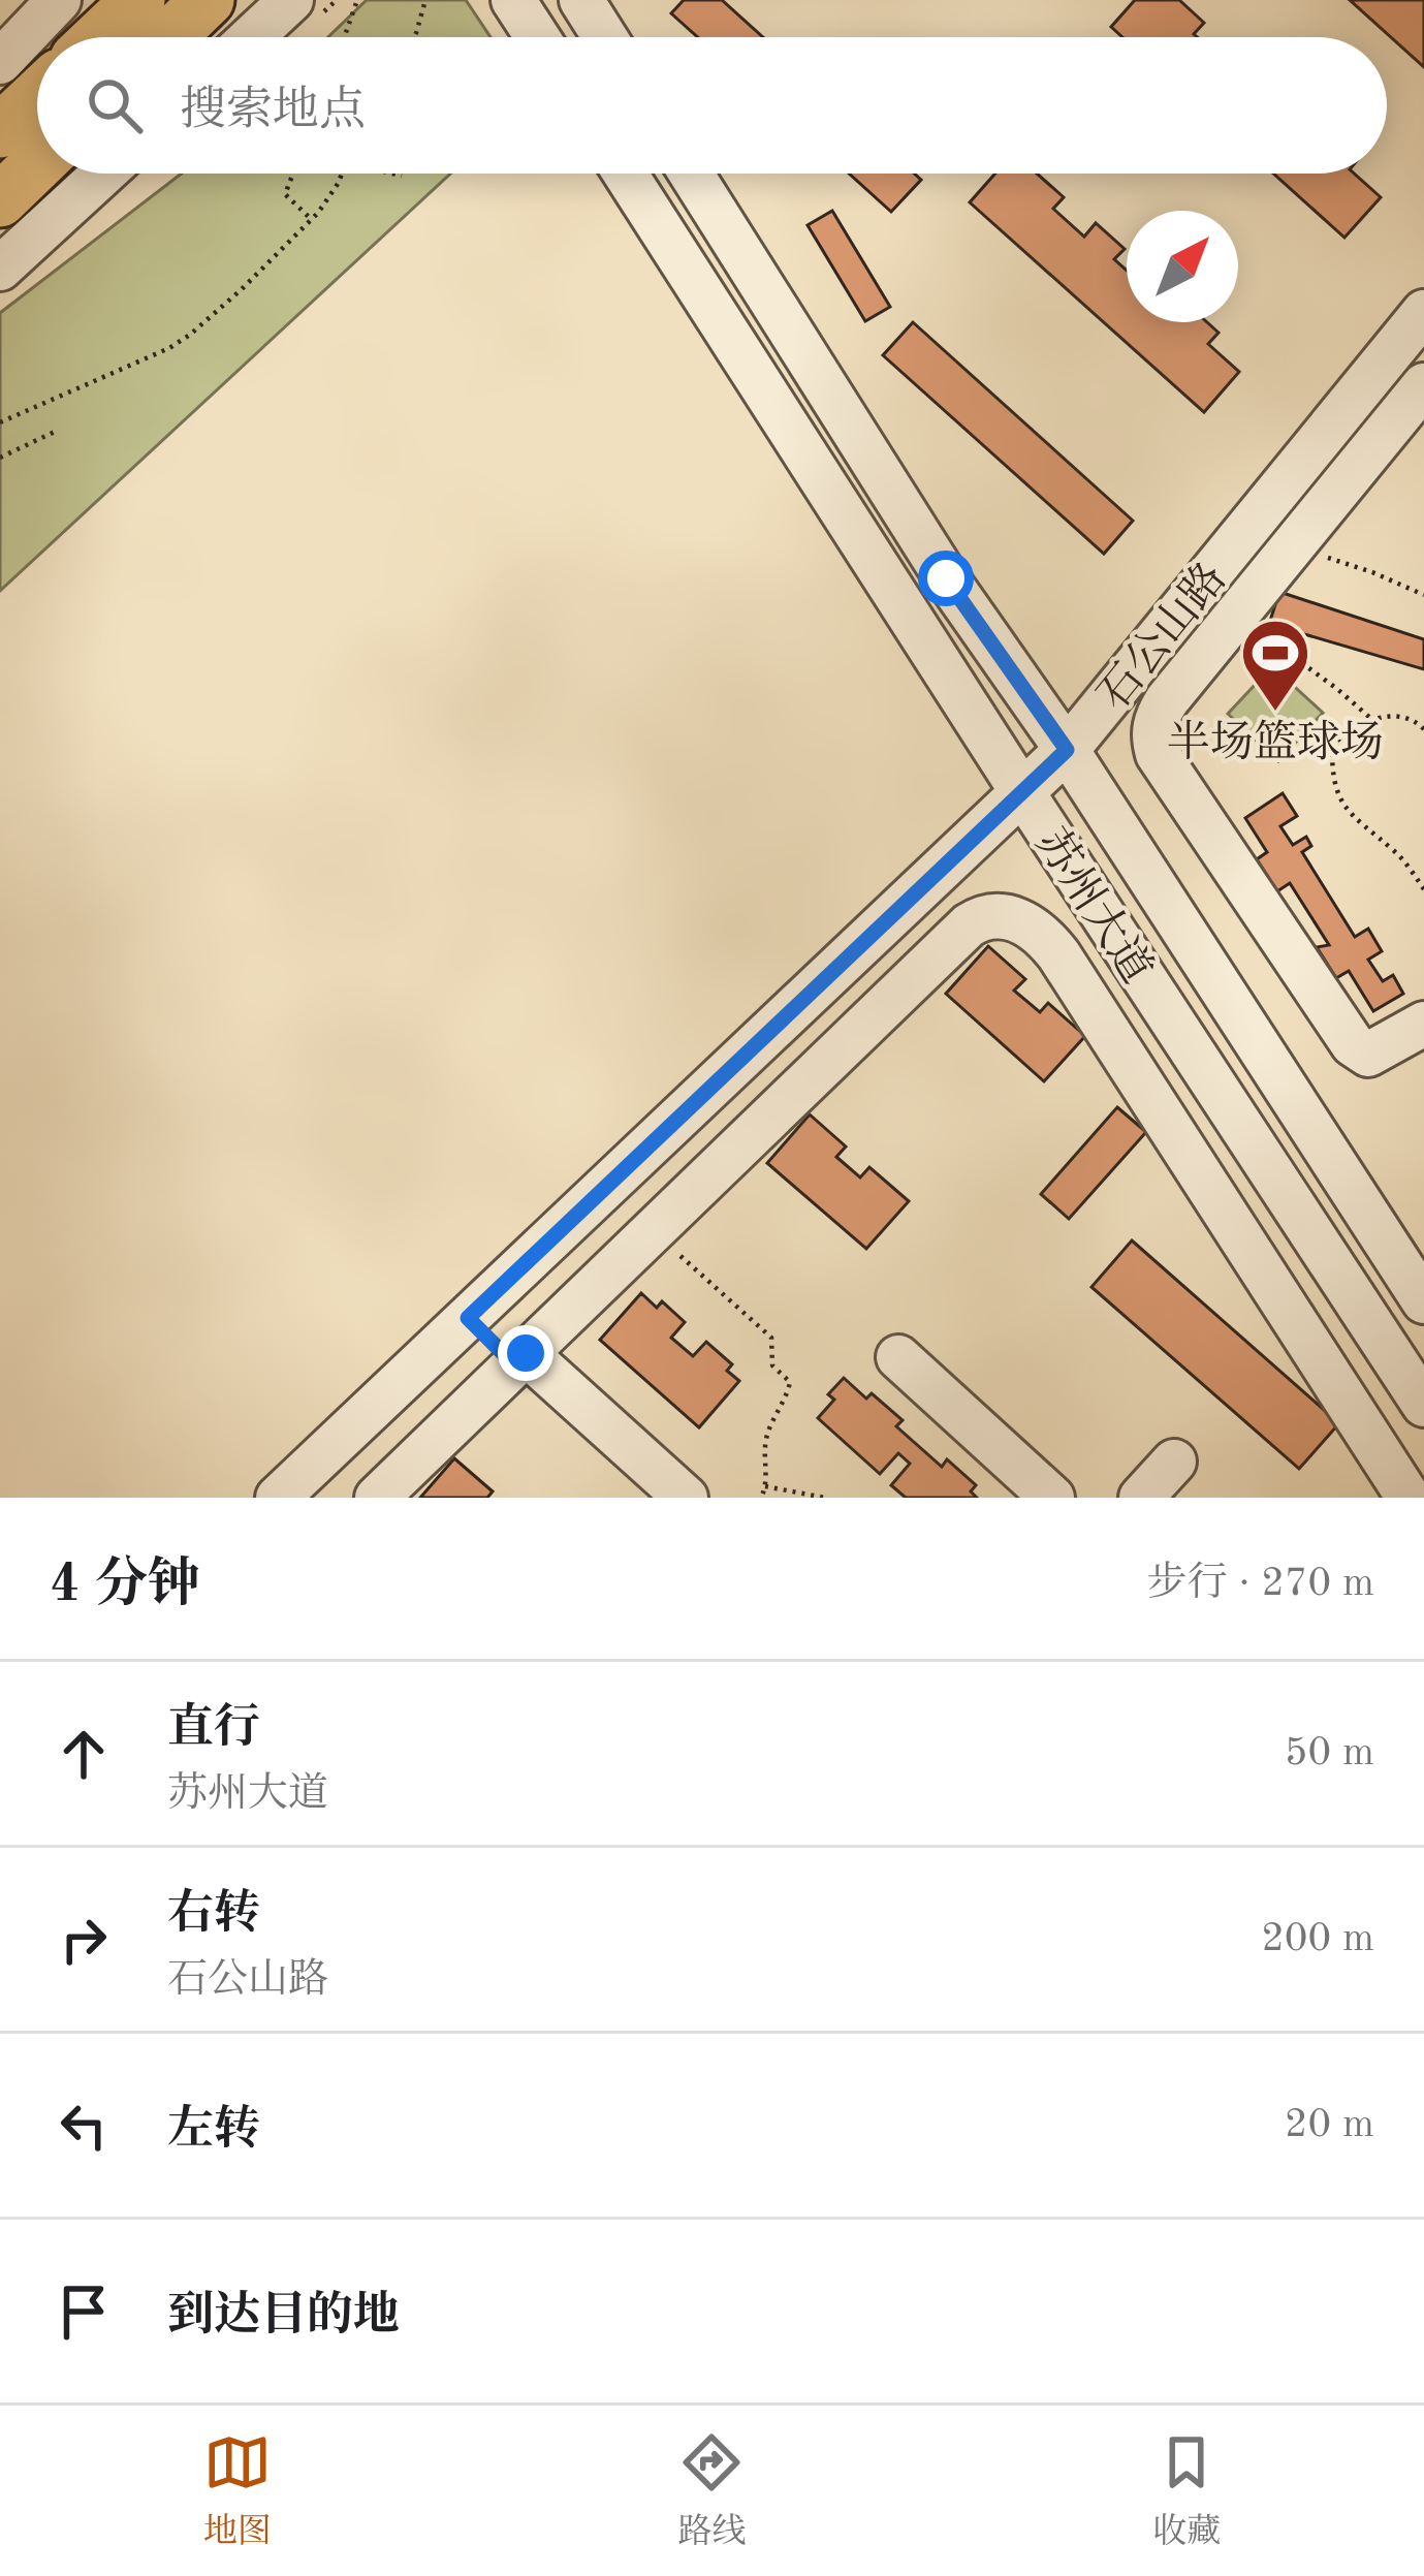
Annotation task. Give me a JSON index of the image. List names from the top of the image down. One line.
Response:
{"streets":{"street":["石公山路","苏州大道"]},"crossings":[["石公山路","苏州大道"]],"places":{"sports":["半场篮球场"]},"north":"top right","page":{"search":"搜索地点","heading":["4 分钟","步行 · 270 m"],"list":[["直行","苏州大道","50 m"],["右转","石公山路","200 m"],["左转","20 m"],"到达目的地"],"nav":["地图","路线","收藏"]}}
